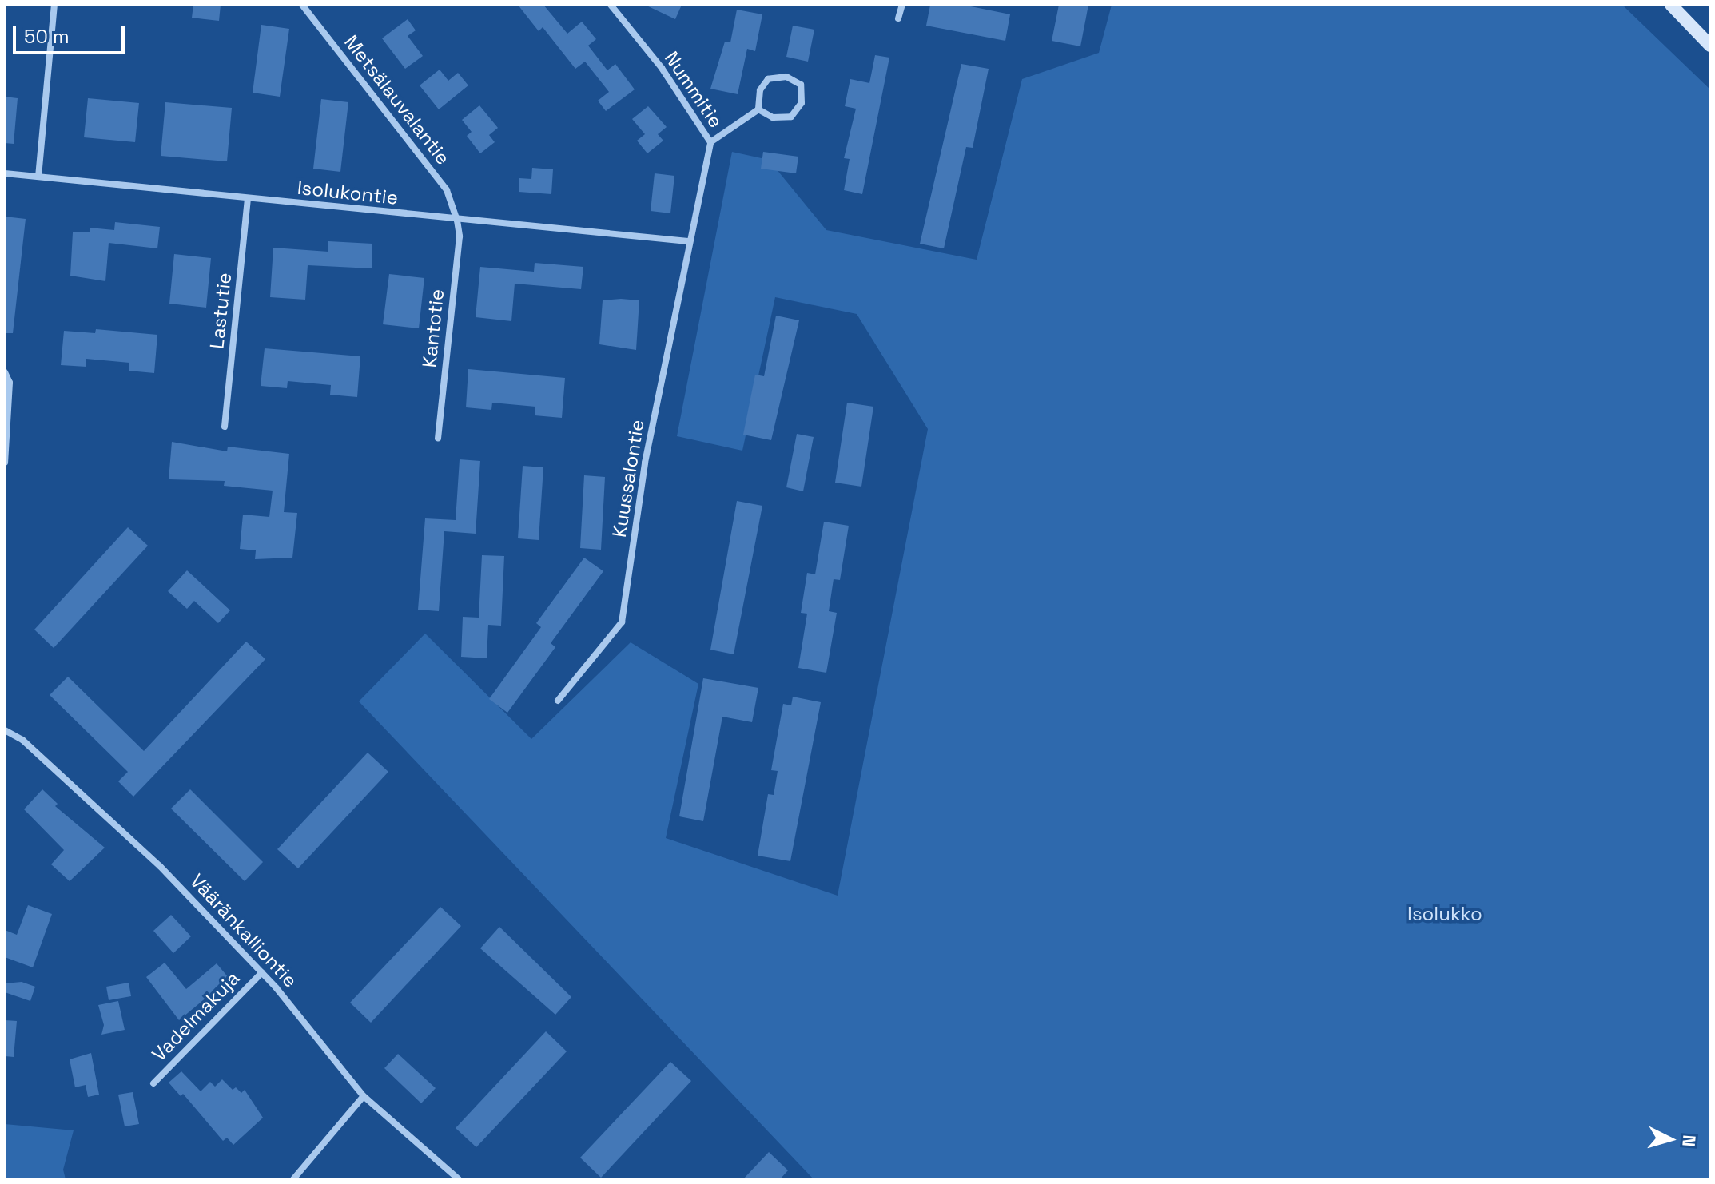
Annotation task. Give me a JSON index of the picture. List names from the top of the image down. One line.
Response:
{"streets":{"street":["Nummitie","Metsälauvalantie","Isolukontie","Lastutie","Kantotie","Kuussalontie","Vääränkalliontie","Vadelmakuja"]},"crossings":[["Nummitie","Isolukontie"],["Nummitie","Kuussalontie"],["Metsälauvalantie","Isolukontie"],["Metsälauvalantie","Kantotie"],["Isolukontie","Lastutie"],["Isolukontie","Kantotie"],["Isolukontie","Kuussalontie"],["Vääränkalliontie","Vadelmakuja"]],"parks":["Isolukko"],"scale_bar":"50 m","north":"right"}
